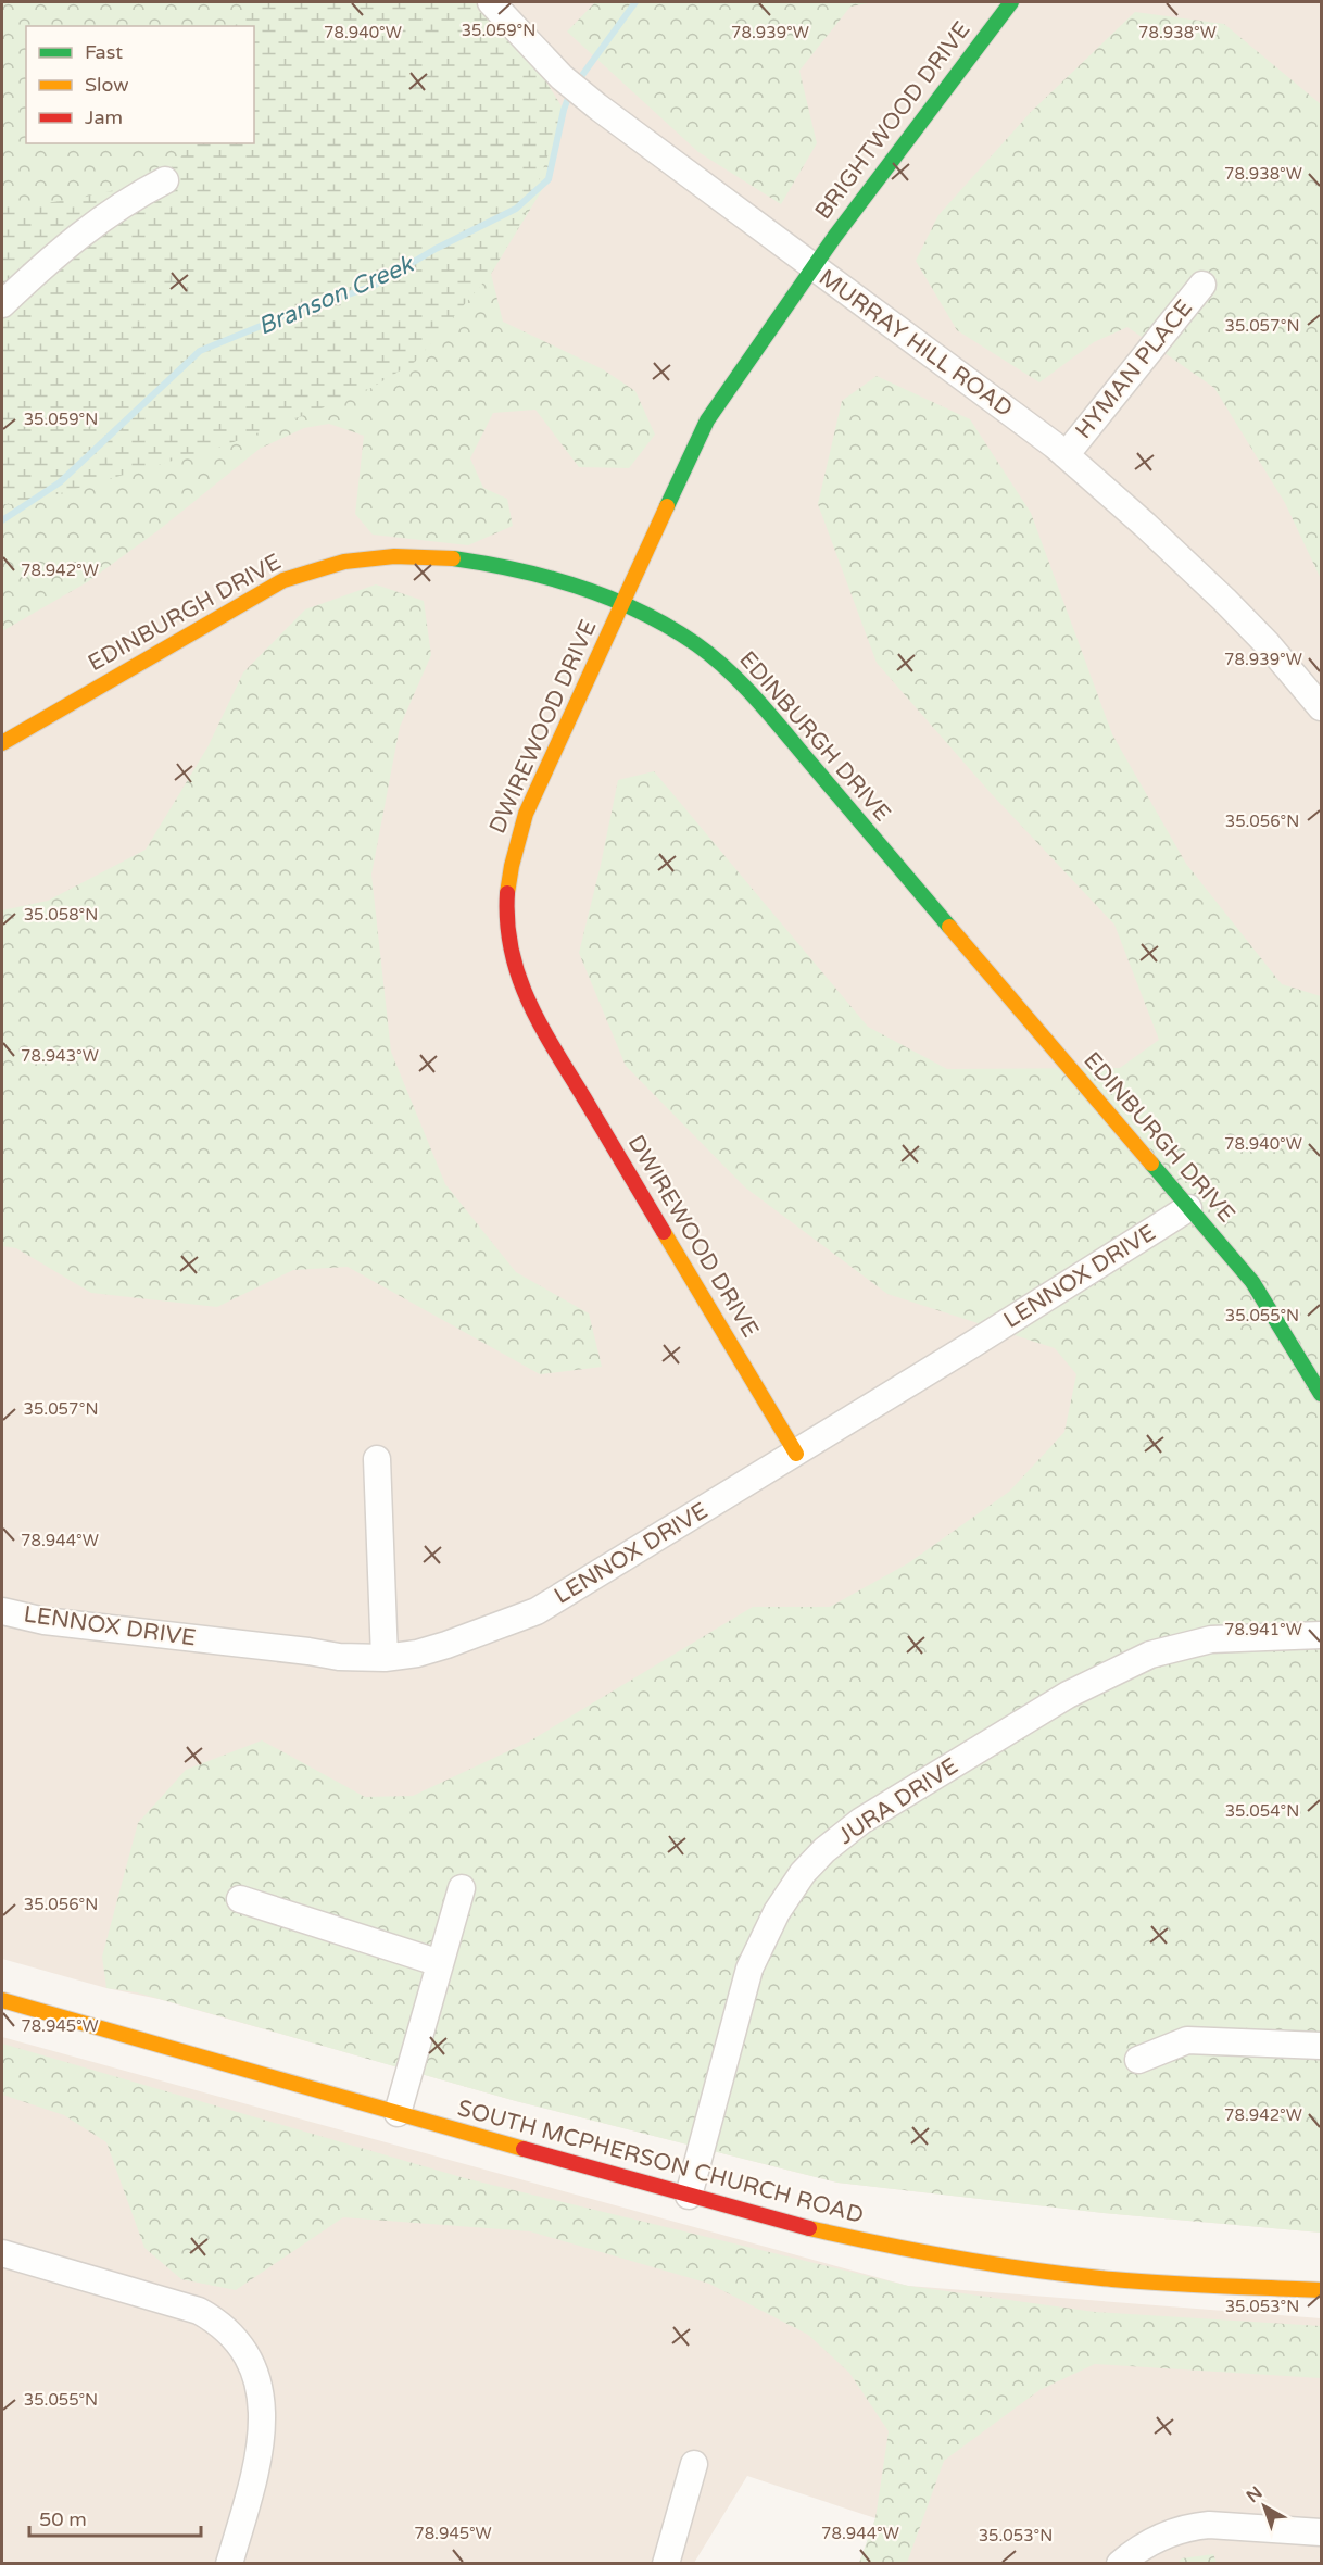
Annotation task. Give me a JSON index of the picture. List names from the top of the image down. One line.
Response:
{"streets":{"street":["BRIGHTWOOD DRIVE","MURRAY HILL ROAD","HYMAN PLACE","EDINBURGH DRIVE","DWIREWOOD DRIVE","LENNOX DRIVE","JURA DRIVE","SOUTH MCPHERSON CHURCH ROAD"]},"crossings":[["BRIGHTWOOD DRIVE","MURRAY HILL ROAD"],["BRIGHTWOOD DRIVE","DWIREWOOD DRIVE"],["MURRAY HILL ROAD","HYMAN PLACE"],["MURRAY HILL ROAD","DWIREWOOD DRIVE"],["EDINBURGH DRIVE","DWIREWOOD DRIVE"],["EDINBURGH DRIVE","LENNOX DRIVE"],["DWIREWOOD DRIVE","LENNOX DRIVE"],["JURA DRIVE","SOUTH MCPHERSON CHURCH ROAD"]],"water":["Branson Creek"],"legend":["Fast","Slow","Jam"],"scale_bar":"50 m","north":"top left","coordinates":["35.059°N","78.940°W","78.939°W","78.938°W","35.057°N","78.942°W","35.056°N","35.058°N","78.943°W","35.055°N","78.944°W","78.941°W","35.054°N","78.945°W","35.053°N"]}
